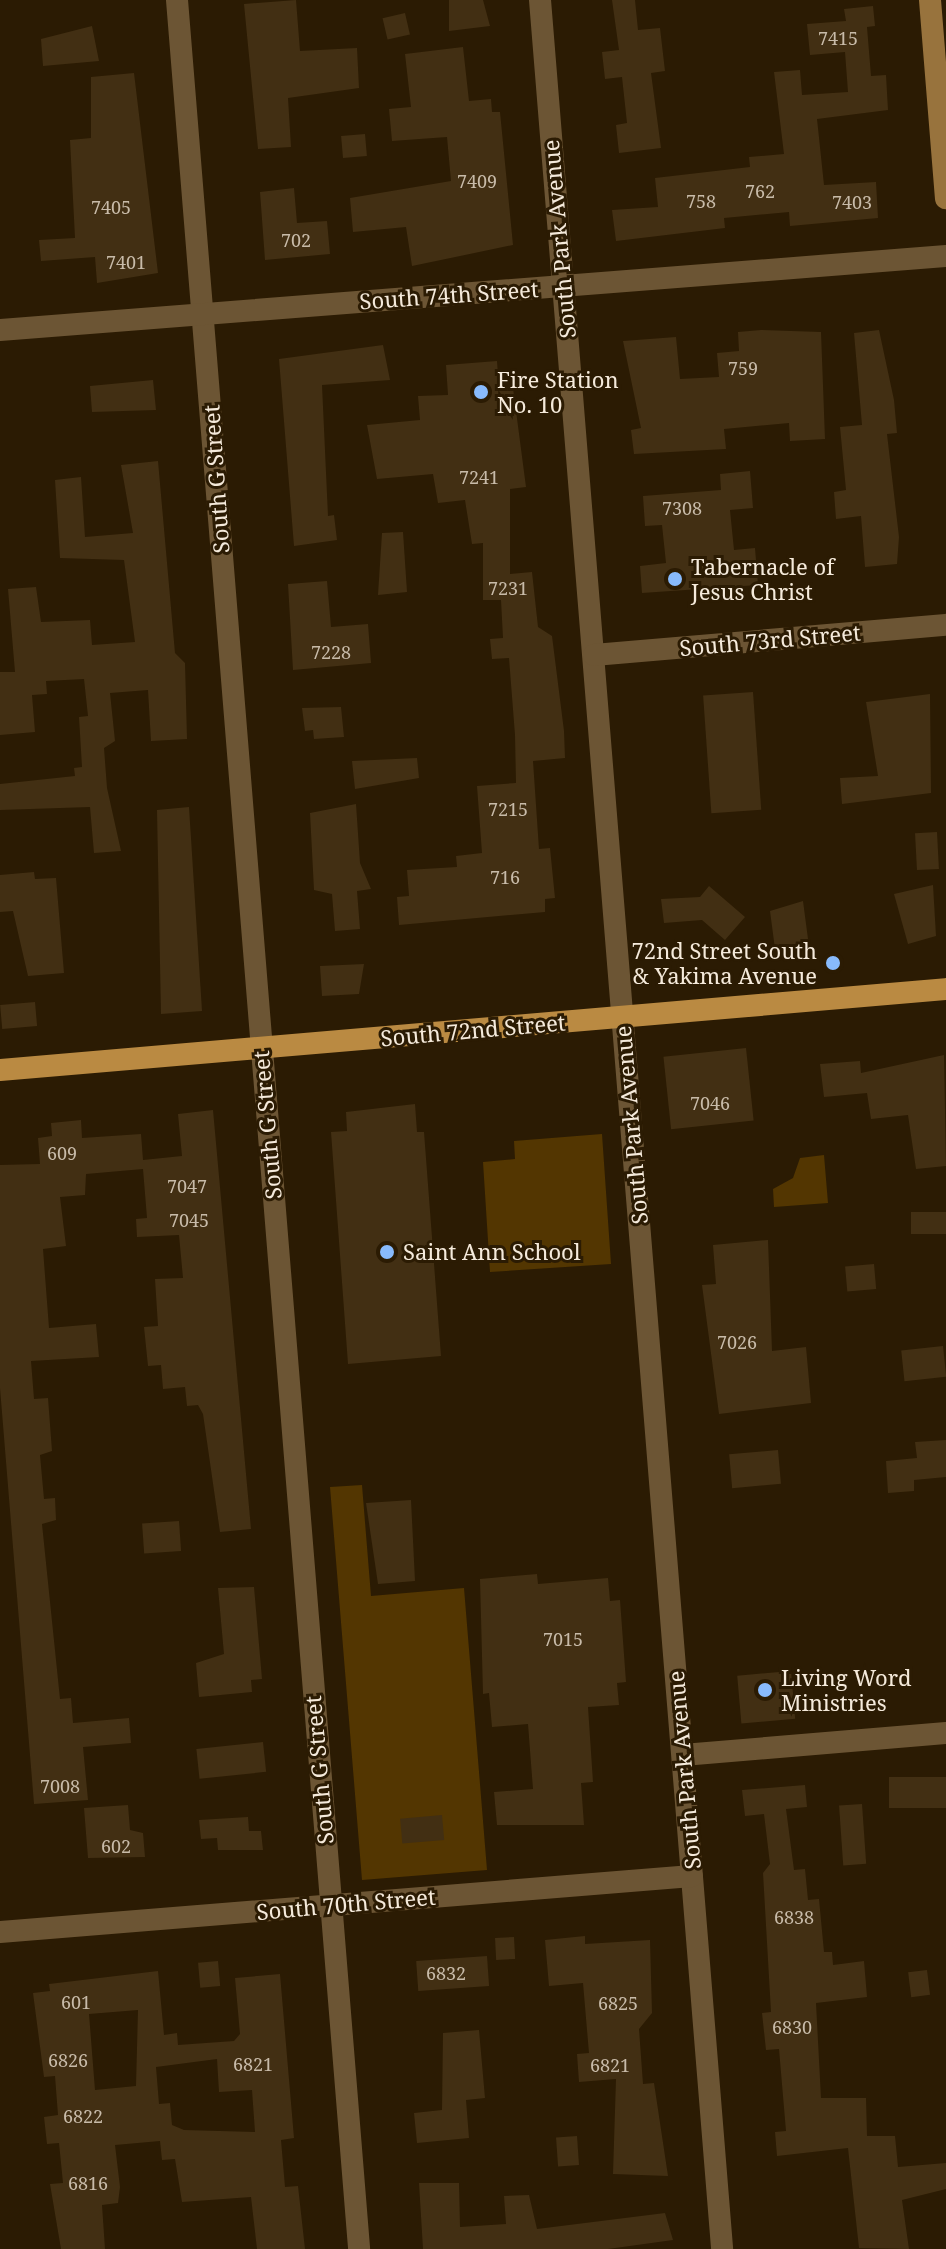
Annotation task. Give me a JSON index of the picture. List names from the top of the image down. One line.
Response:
{"streets":{"main road":["South 72nd Street"],"street":["South Park Avenue","South 74th Street","South G Street","South 73rd Street","South 70th Street"]},"crossings":[["South Park Avenue","South 74th Street"],["South Park Avenue","South 73rd Street"],["South Park Avenue","South 72nd Street"],["South Park Avenue","South 70th Street"],["South 74th Street","South G Street"],["South G Street","South 72nd Street"],["South G Street","South 70th Street"]],"places":["Fire Station No. 10","Tabernacle of Jesus Christ","72nd Street South & Yakima Avenue","Saint Ann School","Living Word Ministries"],"house_numbers":["7415","7409","762","758","7403","7405","702","7401","759","7241","7308","7231","7228","7215","716","7046","609","7047","7045","7026","7015","7008","602","6838","6832","601","6825","6830","6826","6821","6821","6822","6816"]}
